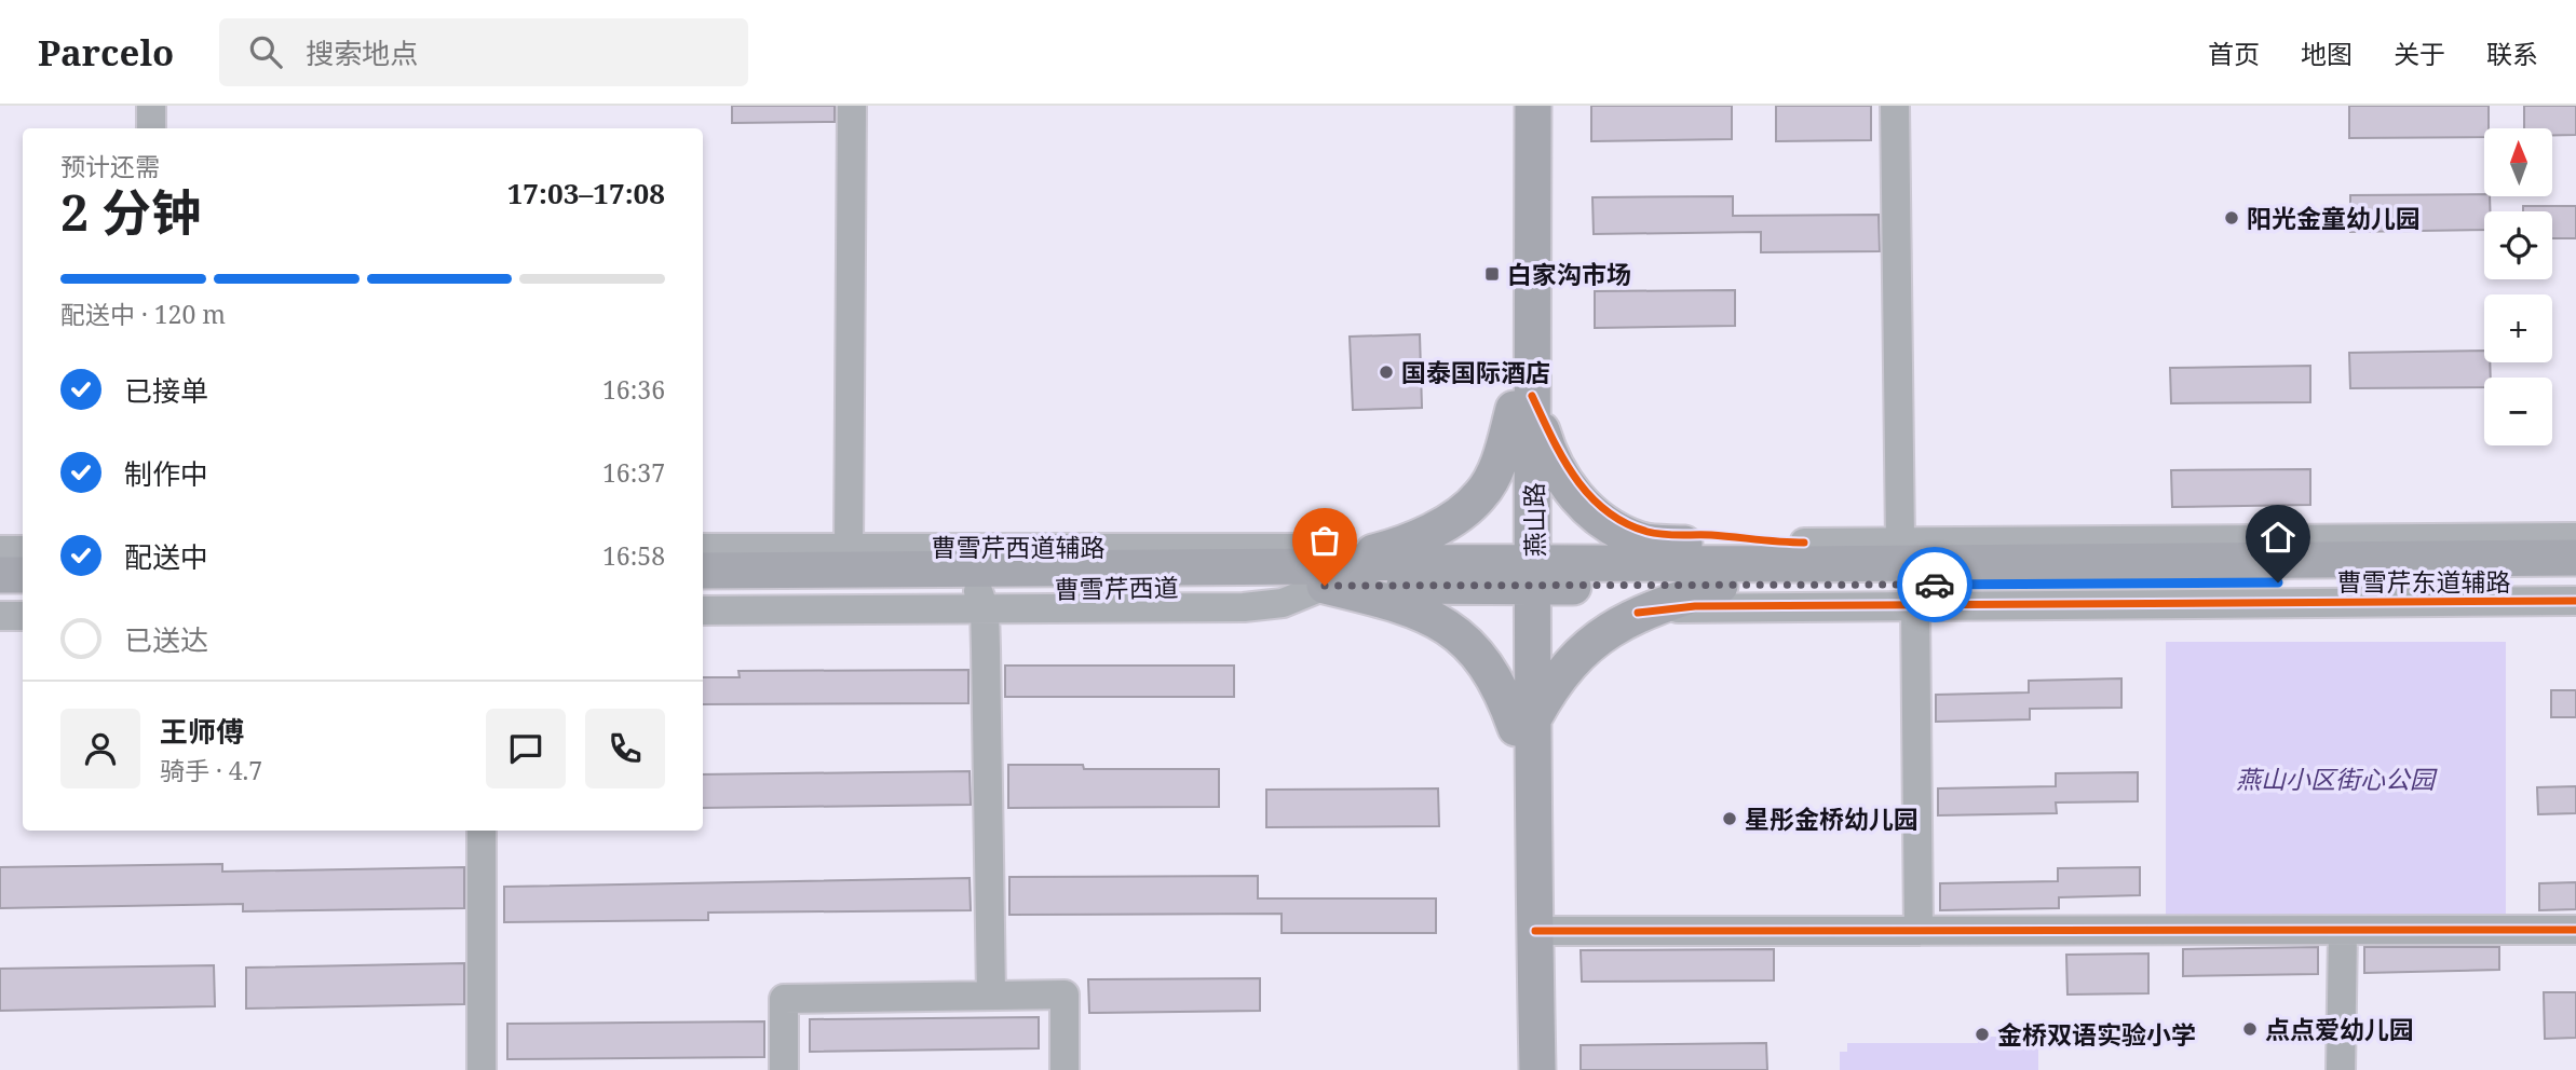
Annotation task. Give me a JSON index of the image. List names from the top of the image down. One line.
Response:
{"streets":{"main road":["燕山路","曹雪芹西道"],"street":["曹雪芹东道辅路"]},"crossings":[["燕山路","曹雪芹西道"]],"parks":["燕山小区街心公园"],"places":{"other":["阳光金童幼儿园","国泰国际酒店","星彤金桥幼儿园","点点爱幼儿园","金桥双语实验小学"],"transit":["白家沟市场"]},"north":"top","page":{"header":"Parcelo","search":"搜索地点","nav":["首页","地图","关于","联系"],"map_buttons":["+","−"],"heading":["2 分钟","预计还需","17:03–17:08"],"panel":["王师傅","骑手 · 4.7"],"bar":"配送中 · 120 m","list":[["已接单","16:36"],["制作中","16:37"],["配送中","16:58"],"已送达"]}}
